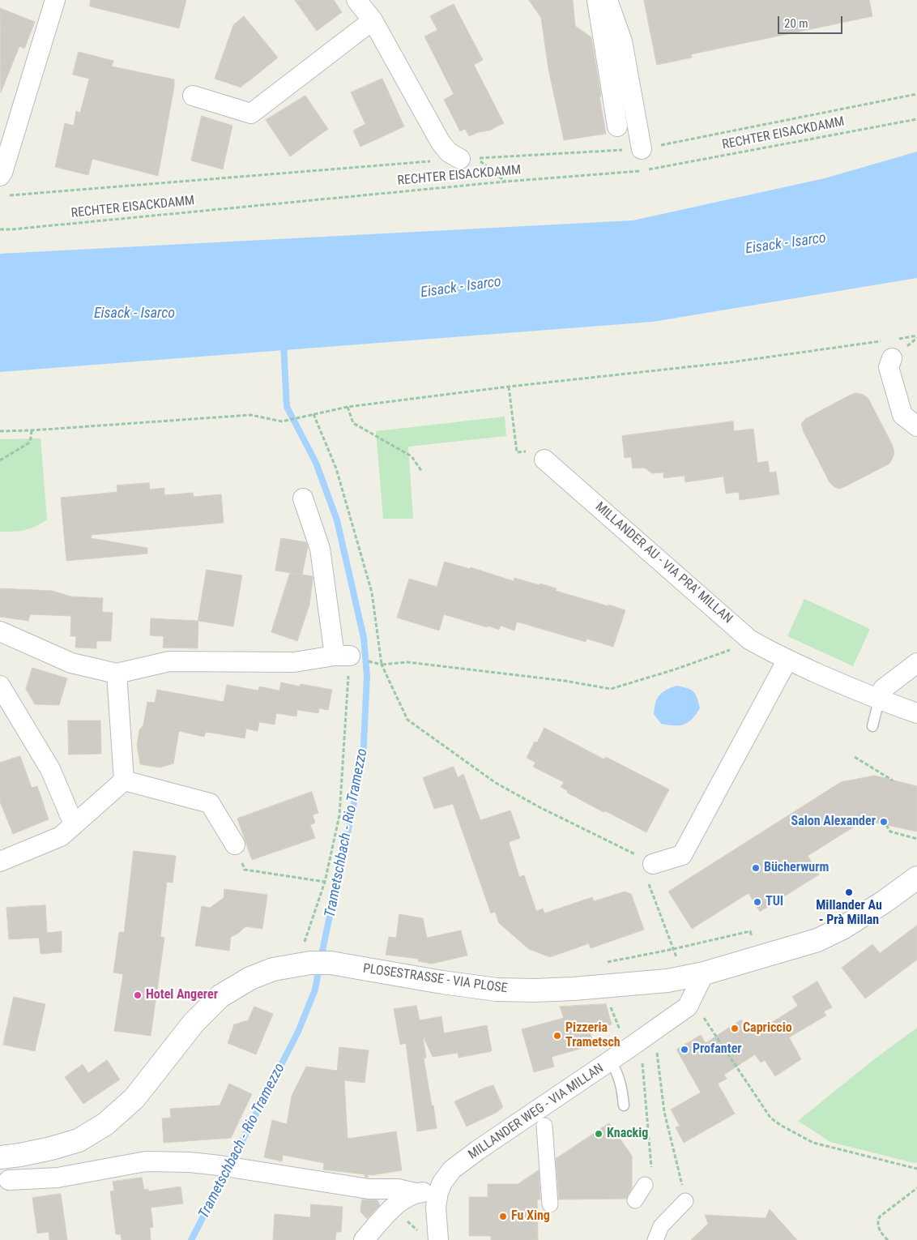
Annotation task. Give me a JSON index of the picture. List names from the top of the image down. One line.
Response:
{"streets":{"street":["MILLANDER AU - VIA PRA' MILLAN","PLOSESTRASSE - VIA PLOSE","MILLANDER WEG - VIA MILLAN"],"path":["RECHTER EISACKDAMM"]},"crossings":[["PLOSESTRASSE - VIA PLOSE","MILLANDER WEG - VIA MILLAN"]],"water":["Eisack - Isarco","Trametschbach - Rio Tramezzo"],"places":["Salon Alexander","Bücherwurm","Millander Au - Prà Millan","TUI","Hotel Angerer","Capriccio","Pizzeria Trametsch","Profanter","Knackig","Fu Xing"],"scale_bar":"20 m"}
